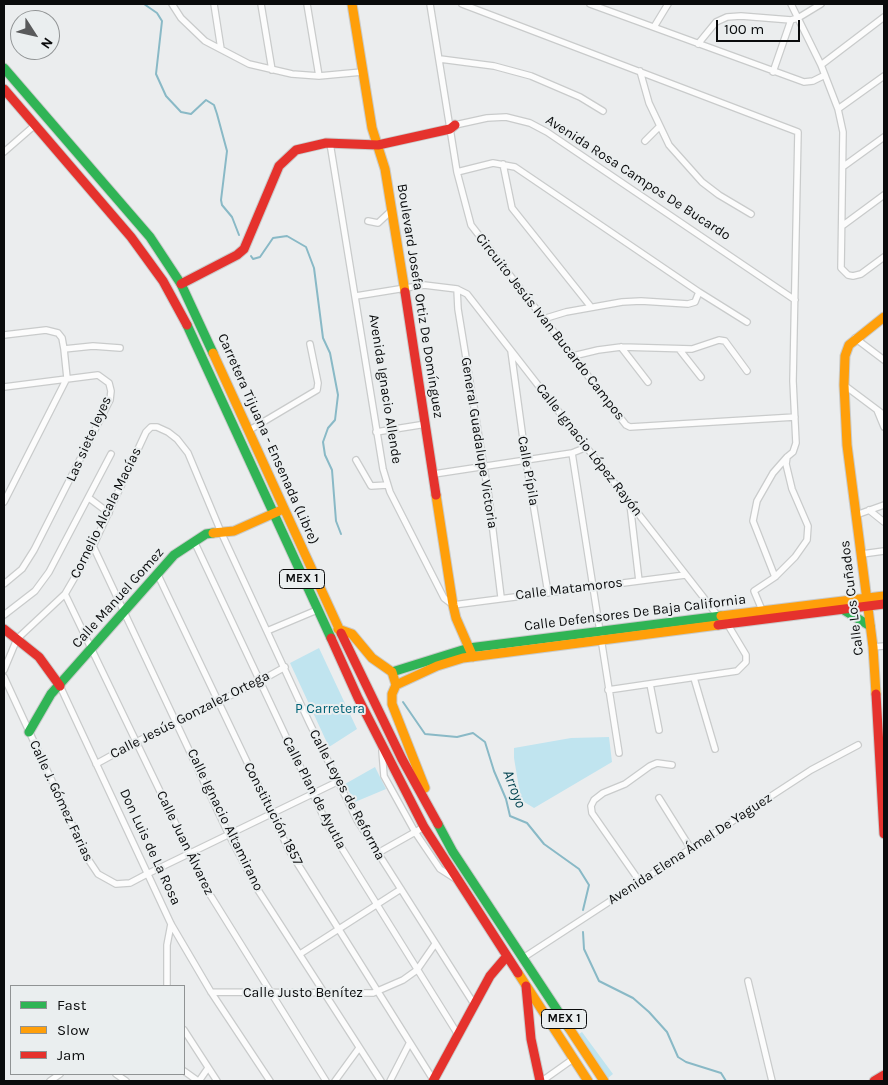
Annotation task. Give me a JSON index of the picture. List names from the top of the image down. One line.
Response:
{"streets":{"main road":["Avenida Rosa Campos De Bucardo","Boulevard Josefa Ortiz De Domínguez","Avenida Ignacio Allende","Carretera Tijuana - Ensenada (Libre)","MEX 1","Calle Manuel Gomez","Calle Los Cuñados","Calle Defensores De Baja California","Don Luis de La Rosa"],"street":["Circuito Jesús Ivan Bucardo Campos","Las siete leyes","General Guadalupe Victoria","Calle Ignacio López Rayón","Calle Pípila","Cornelio Alcala Macías","Calle Matamoros","Calle Jesús Gonzalez Ortega","Calle Plan de Ayutla","Calle Leyes de Reforma","Calle J. Gómez Farias","Constitución 1857","Calle Ignacio Altamirano","Calle Juan Álvarez","Avenida Elena Ámel De Yaguez","Calle Justo Benítez"]},"crossings":[["Avenida Rosa Campos De Bucardo","Boulevard Josefa Ortiz De Domínguez"],["Avenida Rosa Campos De Bucardo","Circuito Jesús Ivan Bucardo Campos"],["Avenida Rosa Campos De Bucardo","Avenida Ignacio Allende"],["Boulevard Josefa Ortiz De Domínguez","Avenida Ignacio Allende"],["Boulevard Josefa Ortiz De Domínguez","Calle Matamoros"],["Avenida Ignacio Allende","Calle Matamoros"],["Avenida Ignacio Allende","Calle Defensores De Baja California"],["Carretera Tijuana - Ensenada (Libre)","Calle Manuel Gomez"],["Carretera Tijuana - Ensenada (Libre)","Avenida Elena Ámel De Yaguez"],["General Guadalupe Victoria","Calle Ignacio López Rayón"],["General Guadalupe Victoria","Calle Matamoros"],["Calle Ignacio López Rayón","Calle Pípila"],["Calle Ignacio López Rayón","Calle Matamoros"],["Calle Ignacio López Rayón","Calle Defensores De Baja California"],["Calle Pípila","Calle Matamoros"],["Cornelio Alcala Macías","Calle Leyes de Reforma"],["Cornelio Alcala Macías","Calle Ignacio Altamirano"],["Cornelio Alcala Macías","Calle Juan Álvarez"],["Cornelio Alcala Macías","Don Luis de La Rosa"],["Calle Manuel Gomez","Calle Plan de Ayutla"],["Calle Manuel Gomez","Calle Leyes de Reforma"],["Calle Manuel Gomez","Calle J. Gómez Farias"],["Calle Manuel Gomez","Constitución 1857"],["Calle Manuel Gomez","Calle Ignacio Altamirano"],["Calle Manuel Gomez","Calle Juan Álvarez"],["Calle Manuel Gomez","Don Luis de La Rosa"],["Calle Los Cuñados","Calle Defensores De Baja California"],["Calle Jesús Gonzalez Ortega","Calle Plan de Ayutla"],["Calle Jesús Gonzalez Ortega","Calle Leyes de Reforma"],["Calle Jesús Gonzalez Ortega","Constitución 1857"],["Calle Jesús Gonzalez Ortega","Calle Ignacio Altamirano"],["Calle Jesús Gonzalez Ortega","Calle Juan Álvarez"],["Calle Jesús Gonzalez Ortega","Don Luis de La Rosa"],["Calle Plan de Ayutla","Calle J. Gómez Farias"],["Calle Plan de Ayutla","Calle Justo Benítez"],["Calle Leyes de Reforma","Calle J. Gómez Farias"],["Calle Leyes de Reforma","Calle Justo Benítez"],["Calle J. Gómez Farias","Constitución 1857"],["Calle J. Gómez Farias","Calle Ignacio Altamirano"],["Calle J. Gómez Farias","Calle Juan Álvarez"],["Calle J. Gómez Farias","Don Luis de La Rosa"],["Constitución 1857","Calle Justo Benítez"],["Calle Ignacio Altamirano","Calle Justo Benítez"],["Calle Juan Álvarez","Calle Justo Benítez"],["Don Luis de La Rosa","Calle Justo Benítez"]],"water":["Arroyo"],"parks":["P Carretera"],"legend":["Fast","Slow","Jam"],"scale_bar":"100 m","north":"bottom right"}
